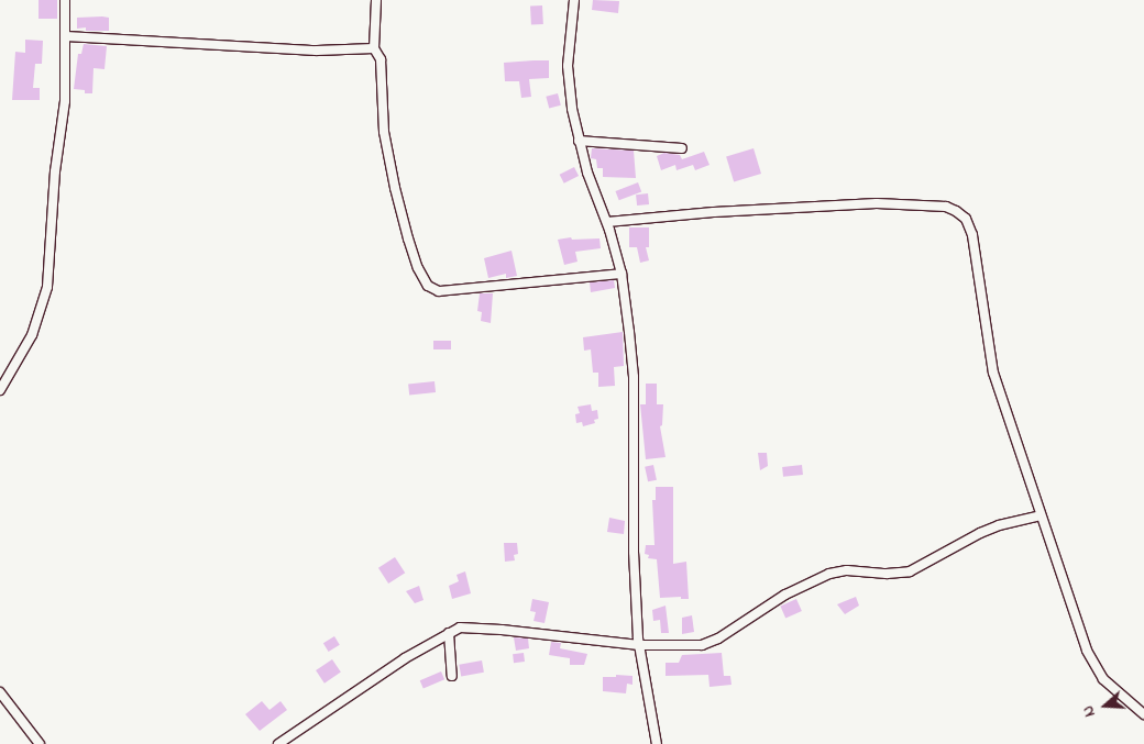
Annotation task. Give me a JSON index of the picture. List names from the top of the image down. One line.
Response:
{"north":"left"}
